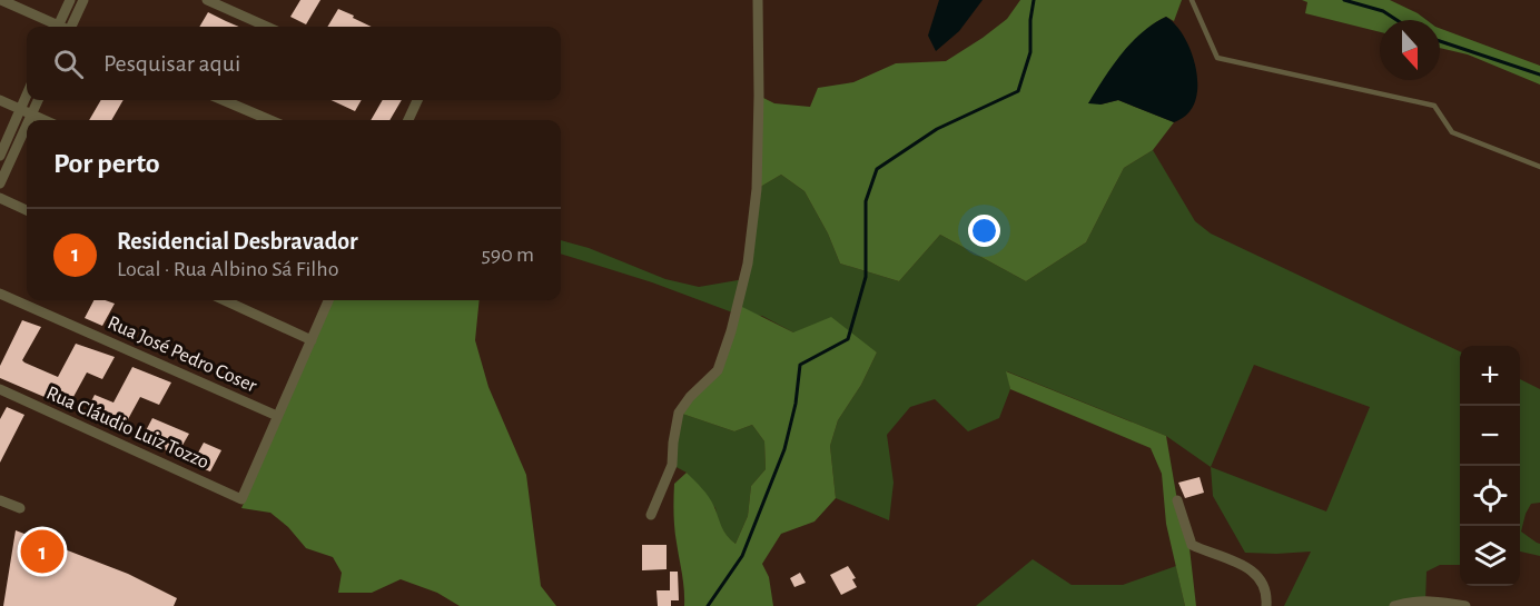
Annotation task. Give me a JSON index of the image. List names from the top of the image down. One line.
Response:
{"streets":{"street":["Rua José Pedro Coser","Rua Cláudio Luiz Tozzo"]},"crossings":[["Rua José Pedro Coser","Rua Cláudio Luiz Tozzo"]],"north":"bottom","page":{"search":"Pesquisar aqui","heading":"Por perto","list":[{"mark":"1","name":"Residencial Desbravador","note":"Local · Rua Albino Sá Filho","value":"590 m"}],"map_buttons":["+","−"],"pins":"1"}}
